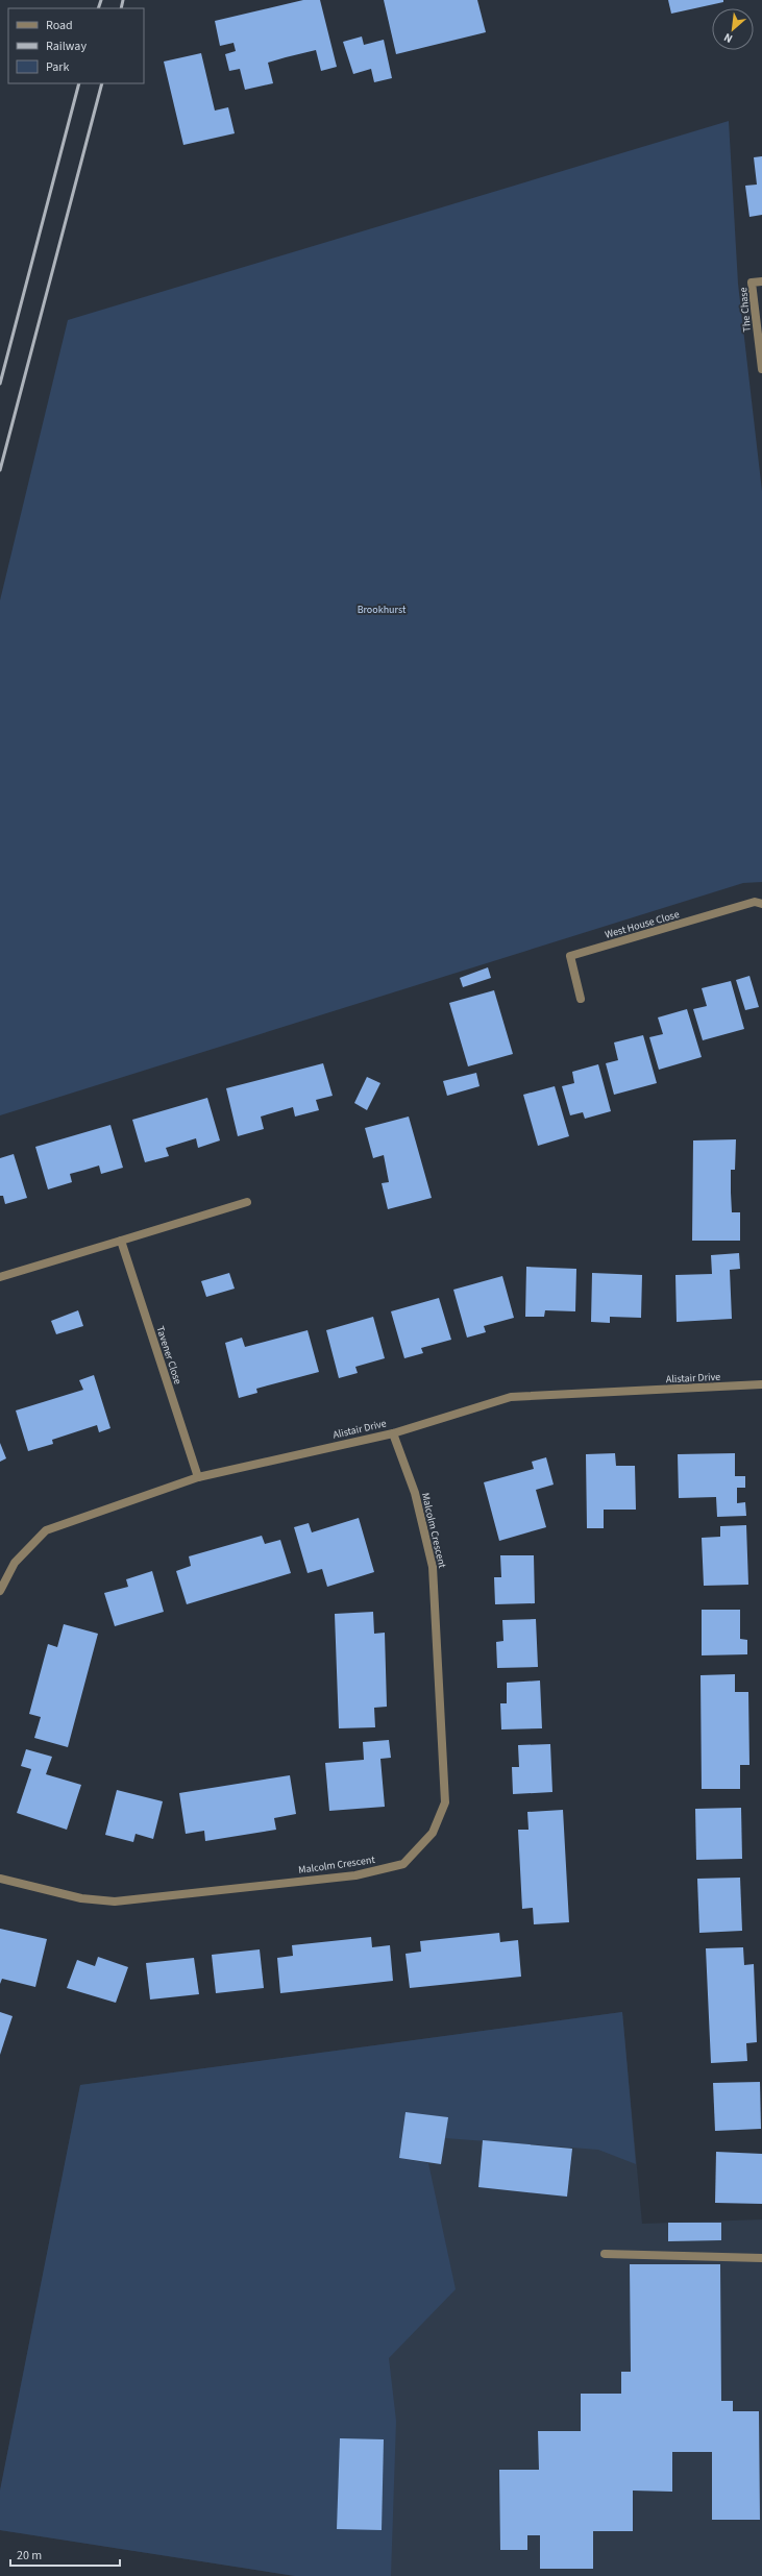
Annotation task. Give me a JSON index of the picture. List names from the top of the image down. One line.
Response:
{"streets":{"street":["The Chase","West House Close","Tavener Close","Alistair Drive","Malcolm Crescent"]},"crossings":[["Tavener Close","Alistair Drive"],["Alistair Drive","Malcolm Crescent"]],"parks":["Brookhurst"],"legend":["Road","Railway","Park"],"scale_bar":"20 m","north":"bottom left"}
